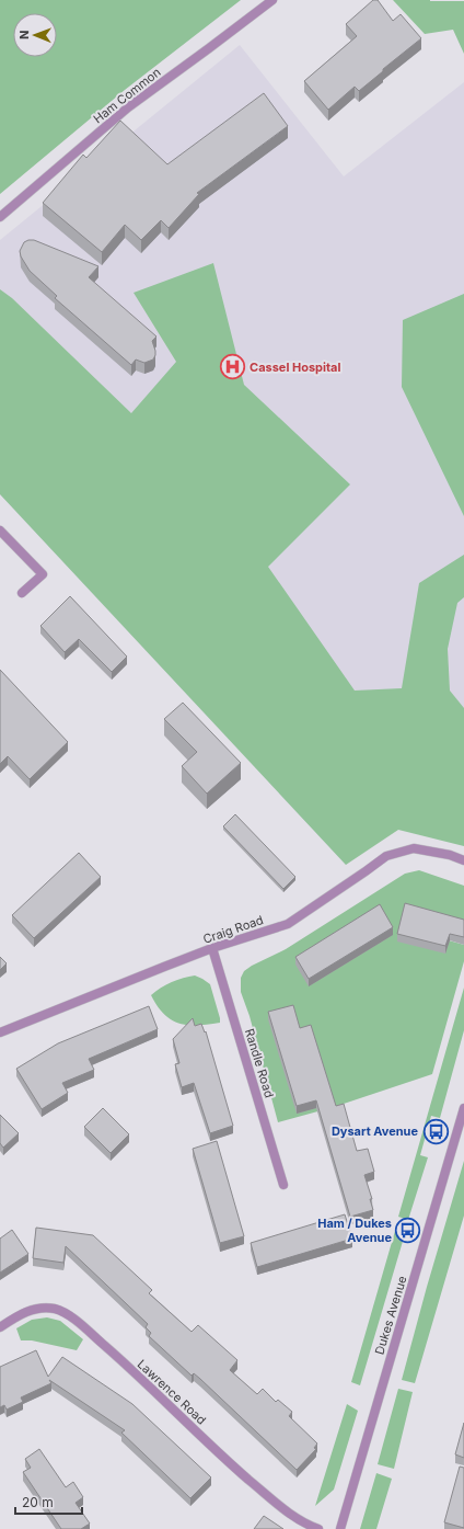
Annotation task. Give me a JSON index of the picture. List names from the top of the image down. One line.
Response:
{"streets":{"street":["Ham Common","Craig Road","Randle Road","Dukes Avenue","Lawrence Road"]},"crossings":[["Craig Road","Randle Road"]],"places":{"hospital":["Cassel Hospital"],"bus stop":["Dysart Avenue","Ham / Dukes Avenue"]},"scale_bar":"20 m","north":"left"}
